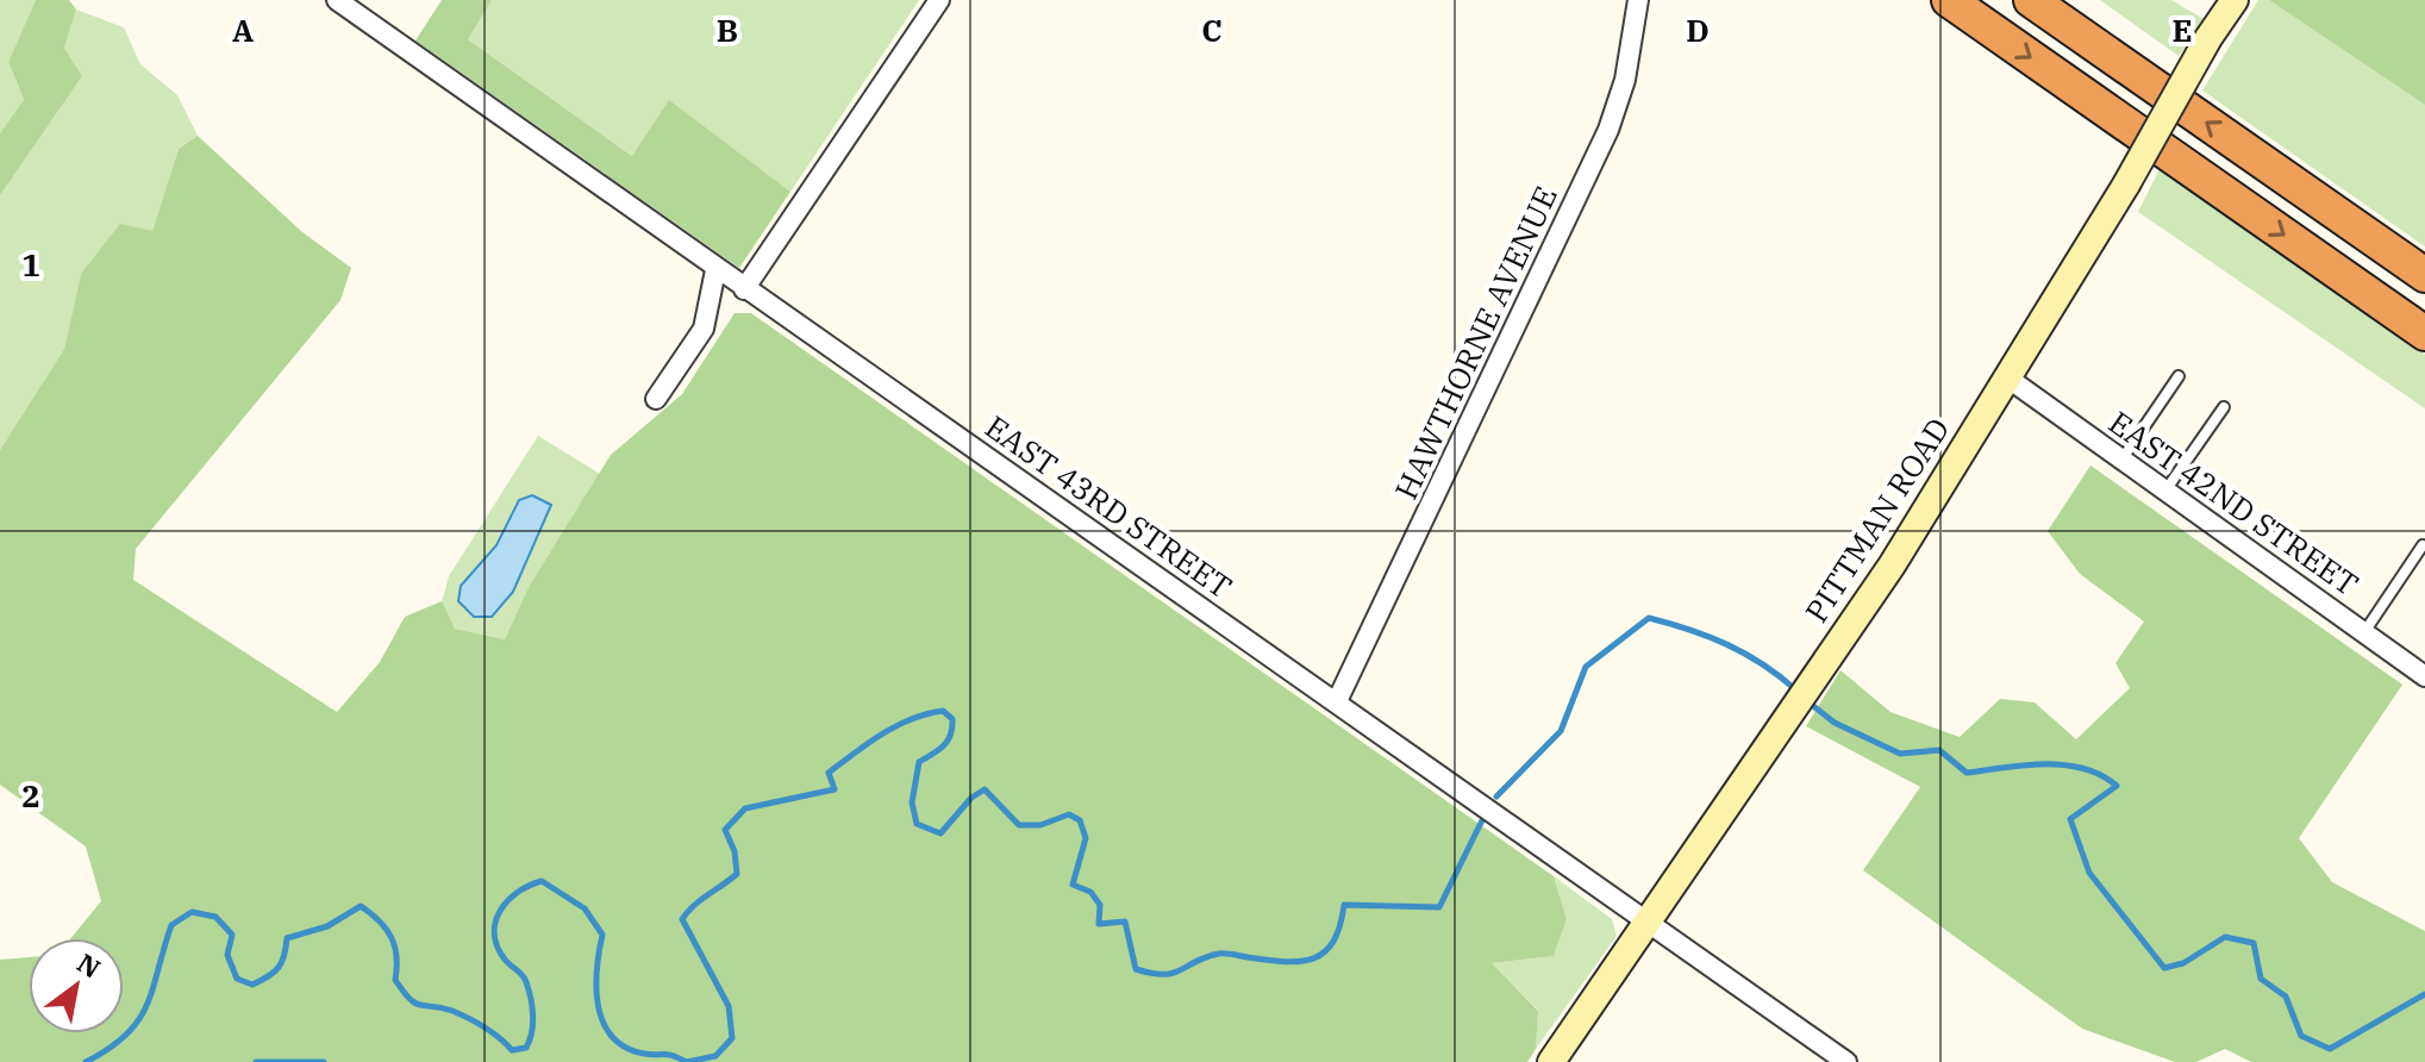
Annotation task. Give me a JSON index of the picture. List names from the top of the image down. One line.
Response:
{"streets":{"street":["HAWTHORNE AVENUE","EAST 42ND STREET","EAST 43RD STREET","PITTMAN ROAD"]},"crossings":[["HAWTHORNE AVENUE","EAST 43RD STREET"],["EAST 42ND STREET","PITTMAN ROAD"],["EAST 43RD STREET","PITTMAN ROAD"]],"north":"top right","grid":{"columns":["A","B","C","D","E"],"rows":["1","2"]}}
